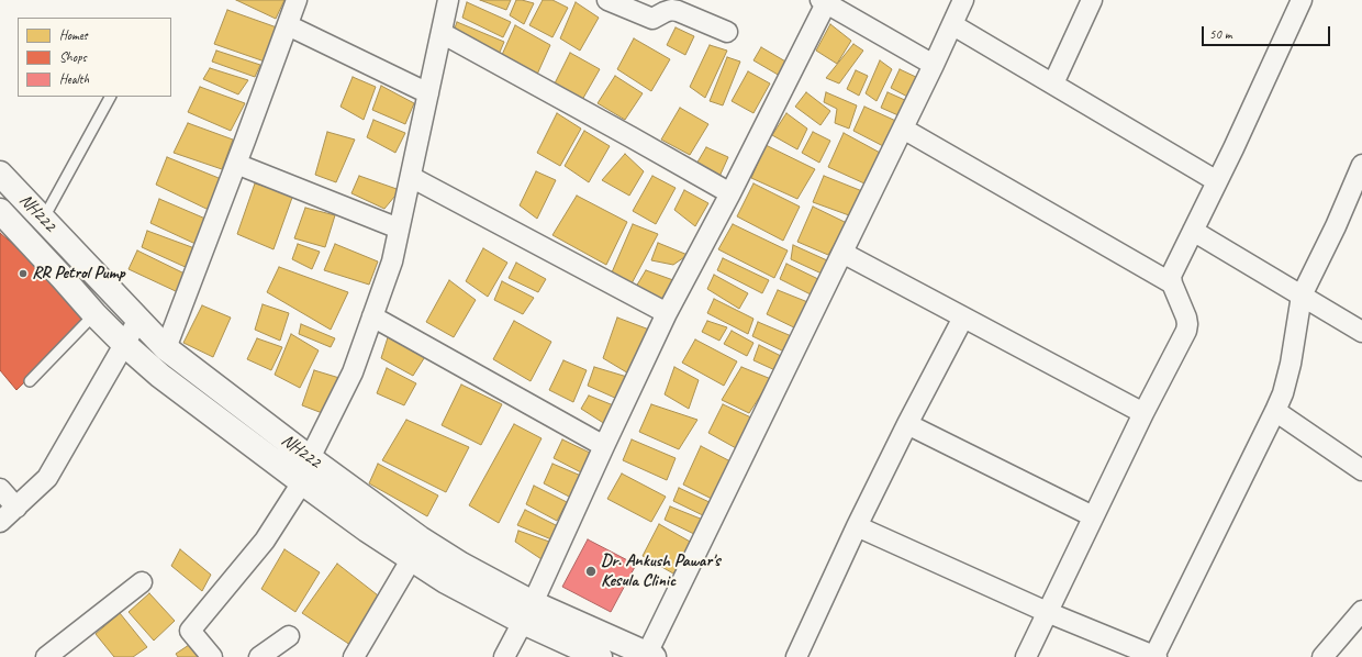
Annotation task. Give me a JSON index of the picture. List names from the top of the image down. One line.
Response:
{"streets":{"highway":["NH222"]},"places":["RR Petrol Pump","Dr. Ankush Pawar's Kesula Clinic"],"legend":["Homes","Shops","Health"],"scale_bar":"50 m"}
